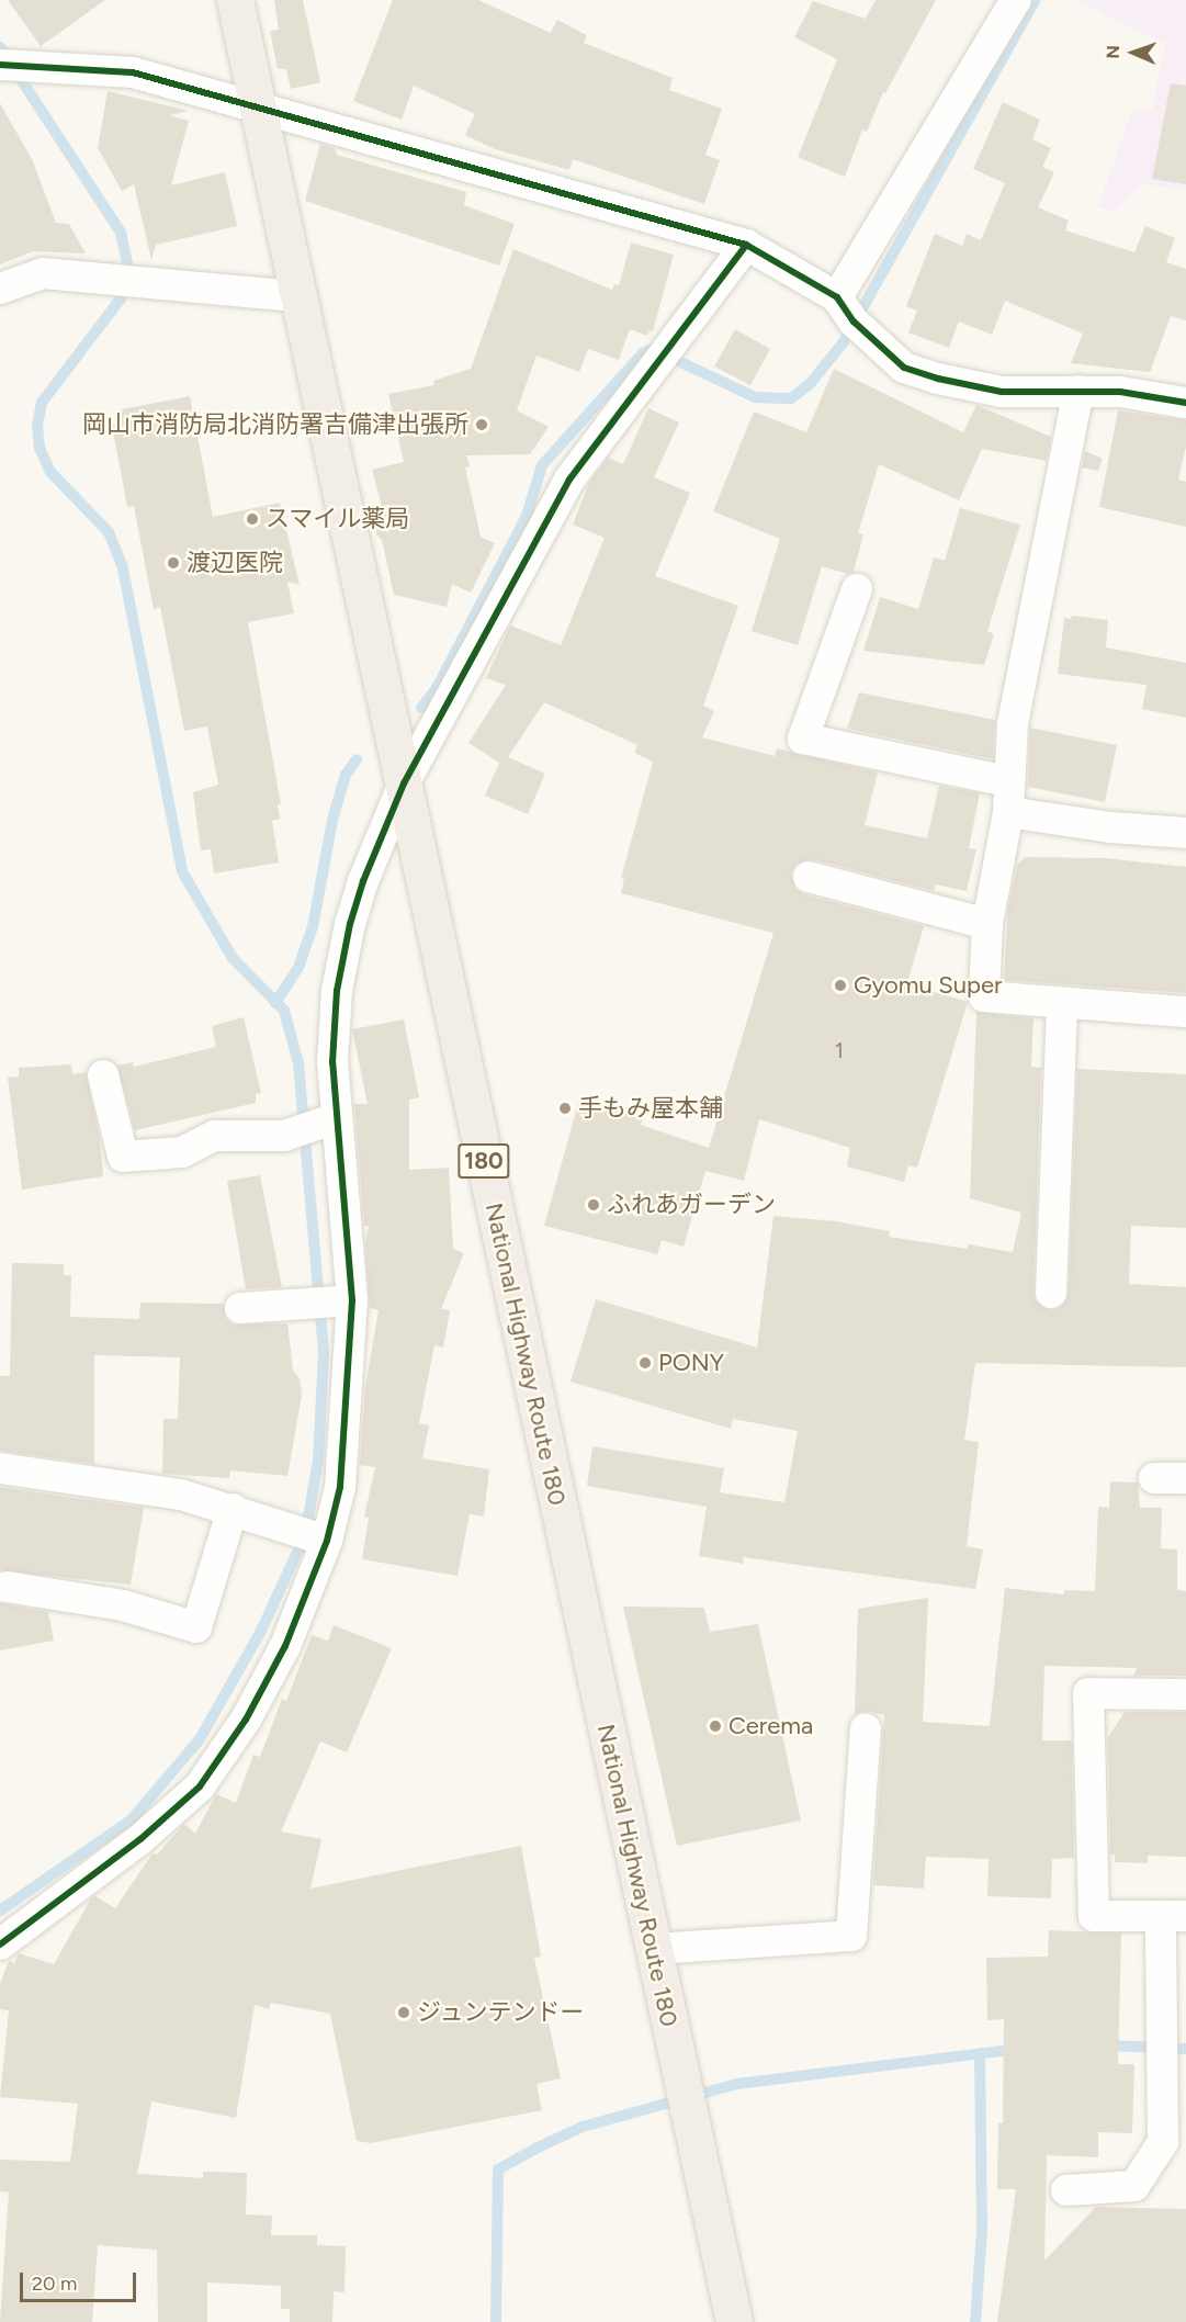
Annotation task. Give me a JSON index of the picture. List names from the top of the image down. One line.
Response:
{"streets":{"highway":["180","National Highway Route 180"]},"places":["岡山市消防局北消防署吉備津出張所","スマイル薬局","渡辺医院","Gyomu Super","手もみ屋本舗","ふれあガーデン","PONY","Cerema","ジュンテンドー"],"house_numbers":["1"],"scale_bar":"20 m","north":"left"}
